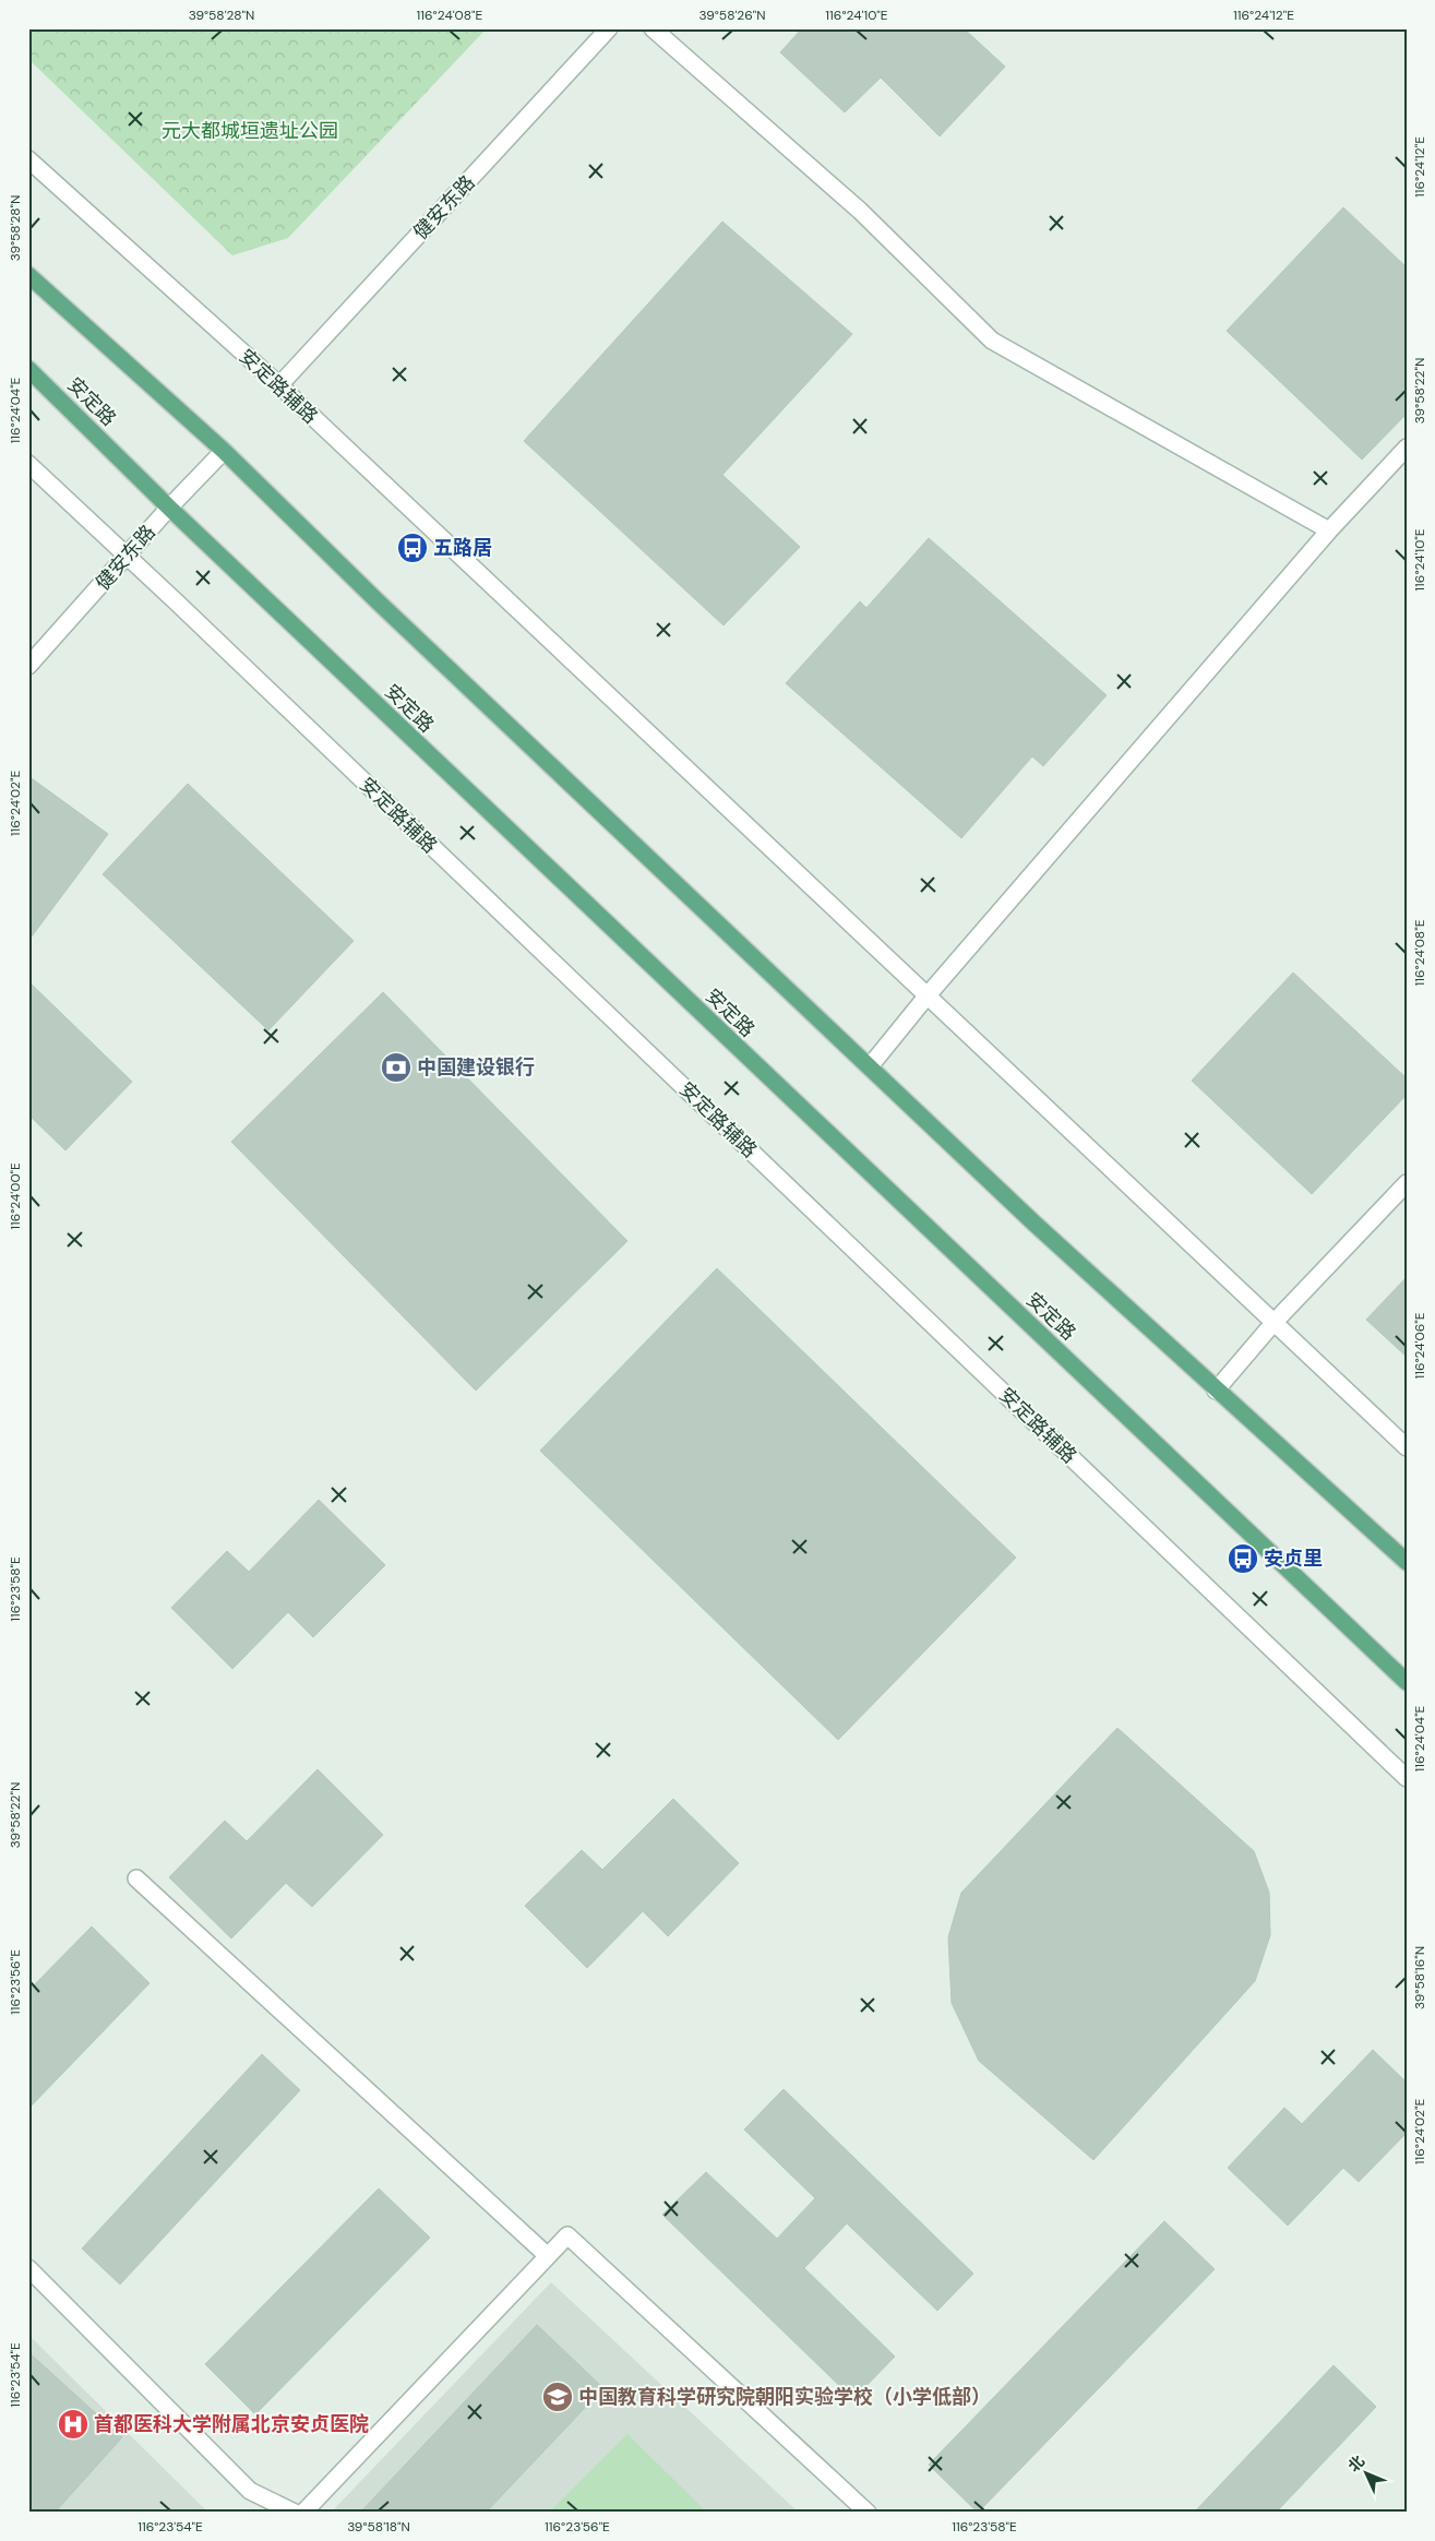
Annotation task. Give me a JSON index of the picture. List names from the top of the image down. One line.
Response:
{"streets":{"main road":["安定路"],"street":["健安东路","安定路辅路"]},"crossings":[["健安东路","安定路辅路"],["健安东路","安定路"]],"parks":["元大都城垣遗址公园"],"places":{"bus stop":["五路居","安贞里"],"bank":["中国建设银行"],"school or university":["中国教育科学研究院朝阳实验学校（小学低部）"],"hospital":["首都医科大学附属北京安贞医院"]},"north":"top left","coordinates":["39°58'28\"N","116°24'08\"E","39°58'26\"N","116°24'10\"E","116°24'12\"E","39°58'22\"N","116°24'04\"E","116°24'02\"E","116°24'00\"E","116°24'06\"E","116°23'58\"E","39°58'16\"N","116°23'56\"E","116°23'54\"E","39°58'18\"N"]}
